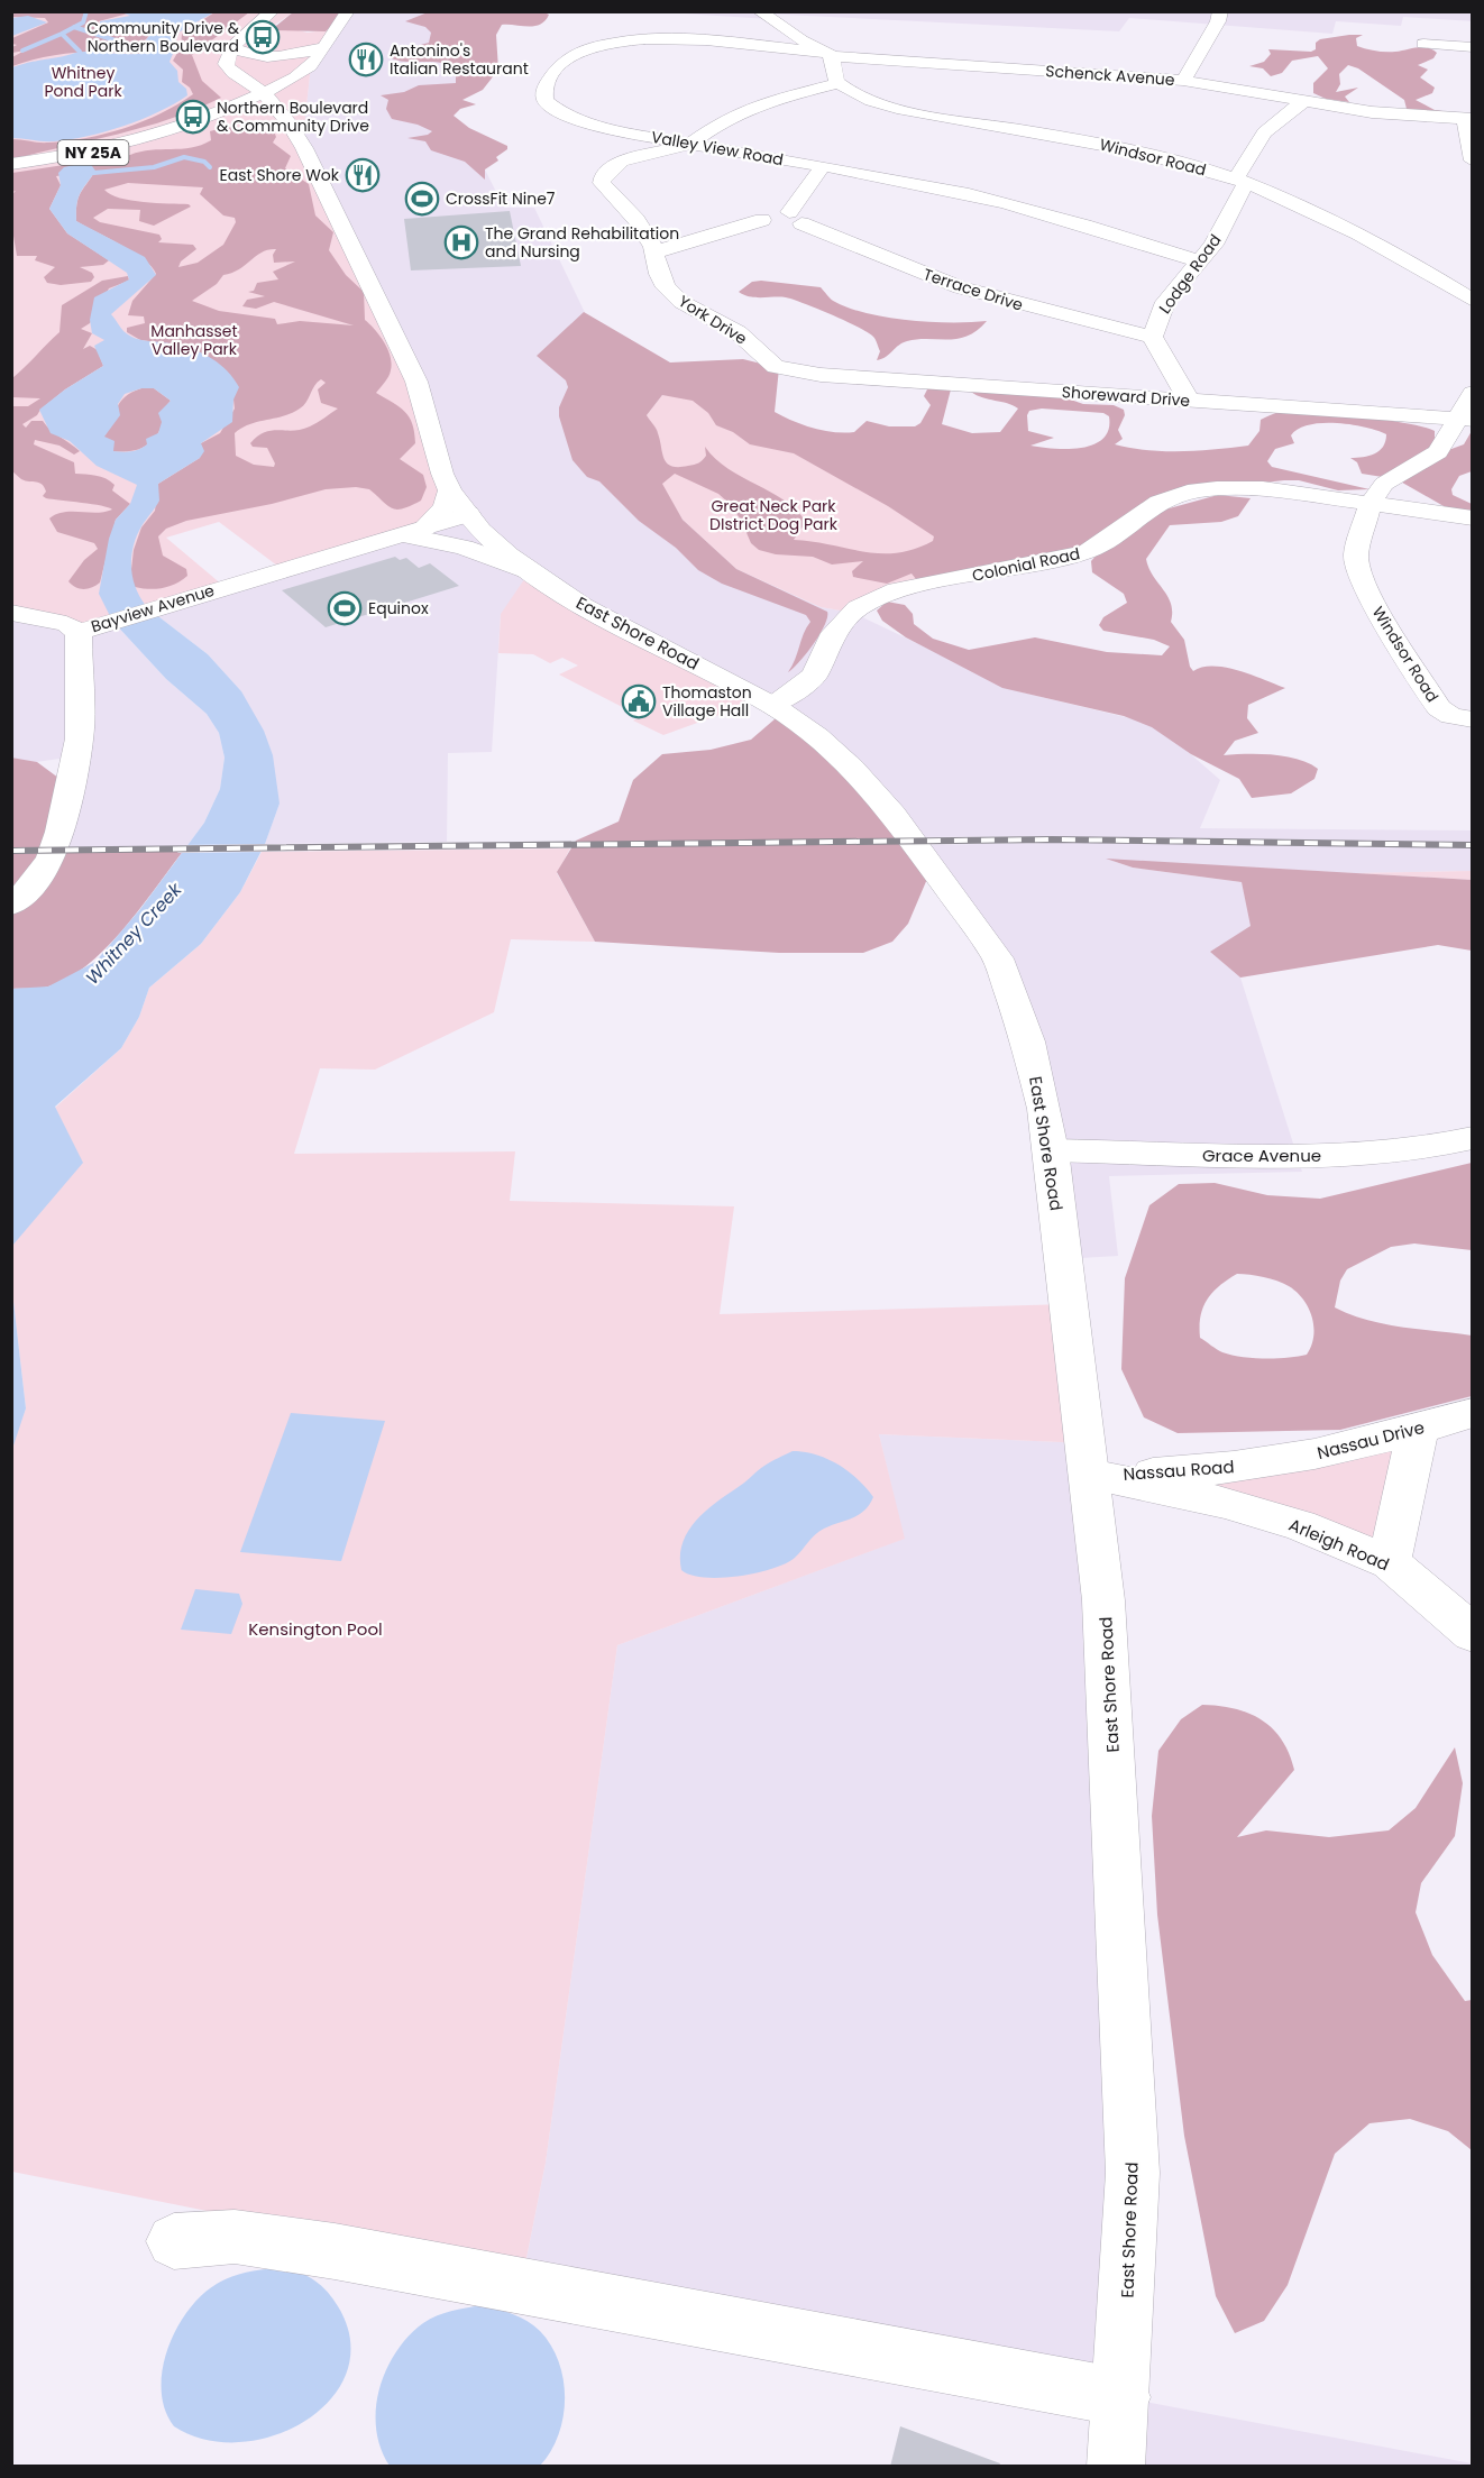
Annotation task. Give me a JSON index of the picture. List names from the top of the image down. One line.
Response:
{"streets":{"street":["Schenck Avenue","Valley View Road","NY 25A","Windsor Road","Lodge Road","Terrace Drive","York Drive","Shoreward Drive","Colonial Road","Bayview Avenue","East Shore Road","Grace Avenue","Nassau Drive","Nassau Road","Arleigh Road"]},"crossings":[["Schenck Avenue","Valley View Road"],["Schenck Avenue","Lodge Road"],["Valley View Road","Lodge Road"],["Valley View Road","York Drive"],["NY 25A","East Shore Road"],["Windsor Road","Lodge Road"],["Windsor Road","York Drive"],["Windsor Road","Shoreward Drive"],["Windsor Road","Colonial Road"],["Lodge Road","Terrace Drive"],["York Drive","Shoreward Drive"],["Colonial Road","East Shore Road"],["Bayview Avenue","East Shore Road"],["East Shore Road","Grace Avenue"],["East Shore Road","Nassau Road"],["East Shore Road","Arleigh Road"],["Nassau Drive","Nassau Road"],["Nassau Road","Arleigh Road"]],"water":["Whitney Creek"],"parks":["Whitney Pond Park","Manhasset Valley Park","Great Neck Park DIstrict Dog Park","Kensington Pool"],"places":{"bus stop":["Community Drive & Northern Boulevard","Northern Boulevard & Community Drive"],"restaurant":["Antonino's Italian Restaurant","East Shore Wok"],"sports":["CrossFit Nine7","Equinox"],"hospital":["The Grand Rehabilitation and Nursing"],"public building":["Thomaston Village Hall"]}}
